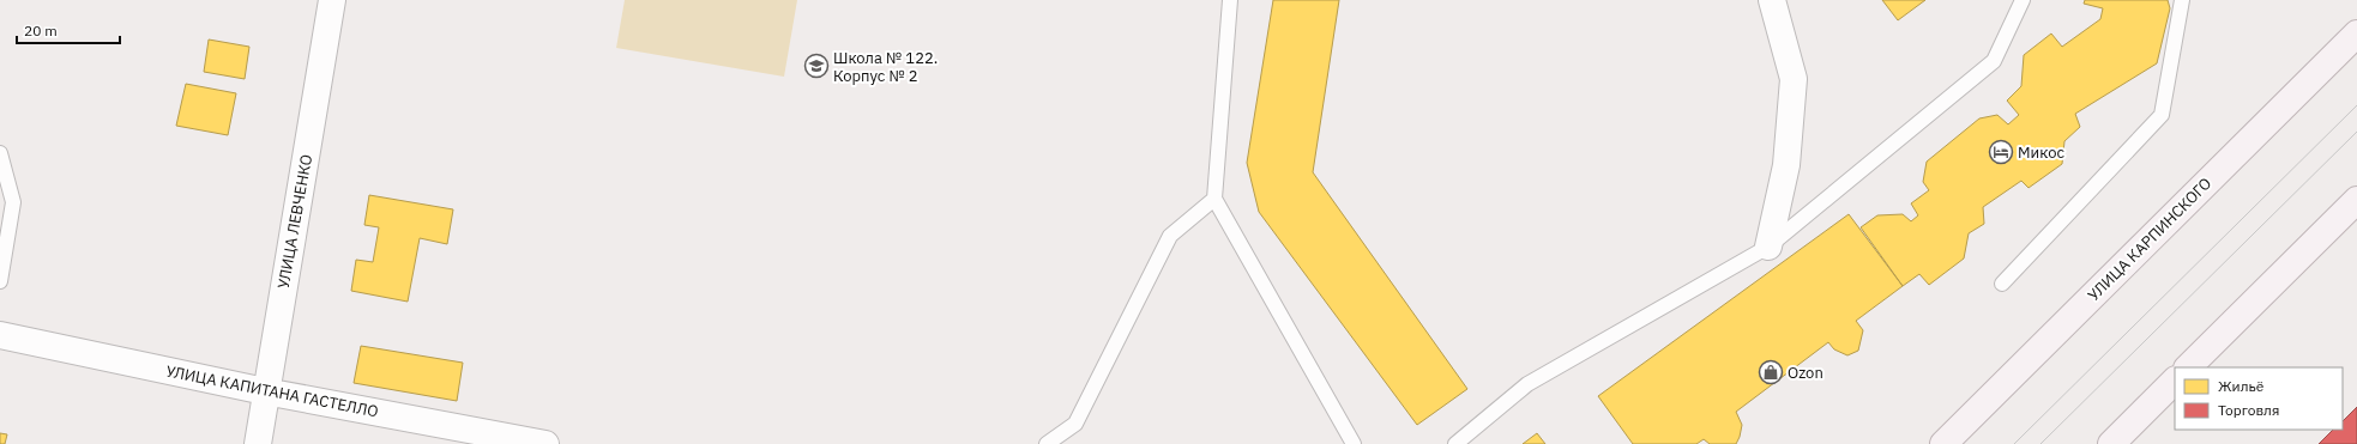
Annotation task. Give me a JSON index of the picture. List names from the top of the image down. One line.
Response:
{"streets":{"main road":["УЛИЦА КАРПИНСКОГО"],"street":["УЛИЦА ЛЕВЧЕНКО","УЛИЦА КАПИТАНА ГАСТЕЛЛО"]},"crossings":[["УЛИЦА ЛЕВЧЕНКО","УЛИЦА КАПИТАНА ГАСТЕЛЛО"]],"places":{"school or university":["Школа № 122. Корпус № 2"],"hotel":["Микос"],"shop":["Ozon"]},"legend":["Жильё","Торговля"],"scale_bar":"20 m"}
